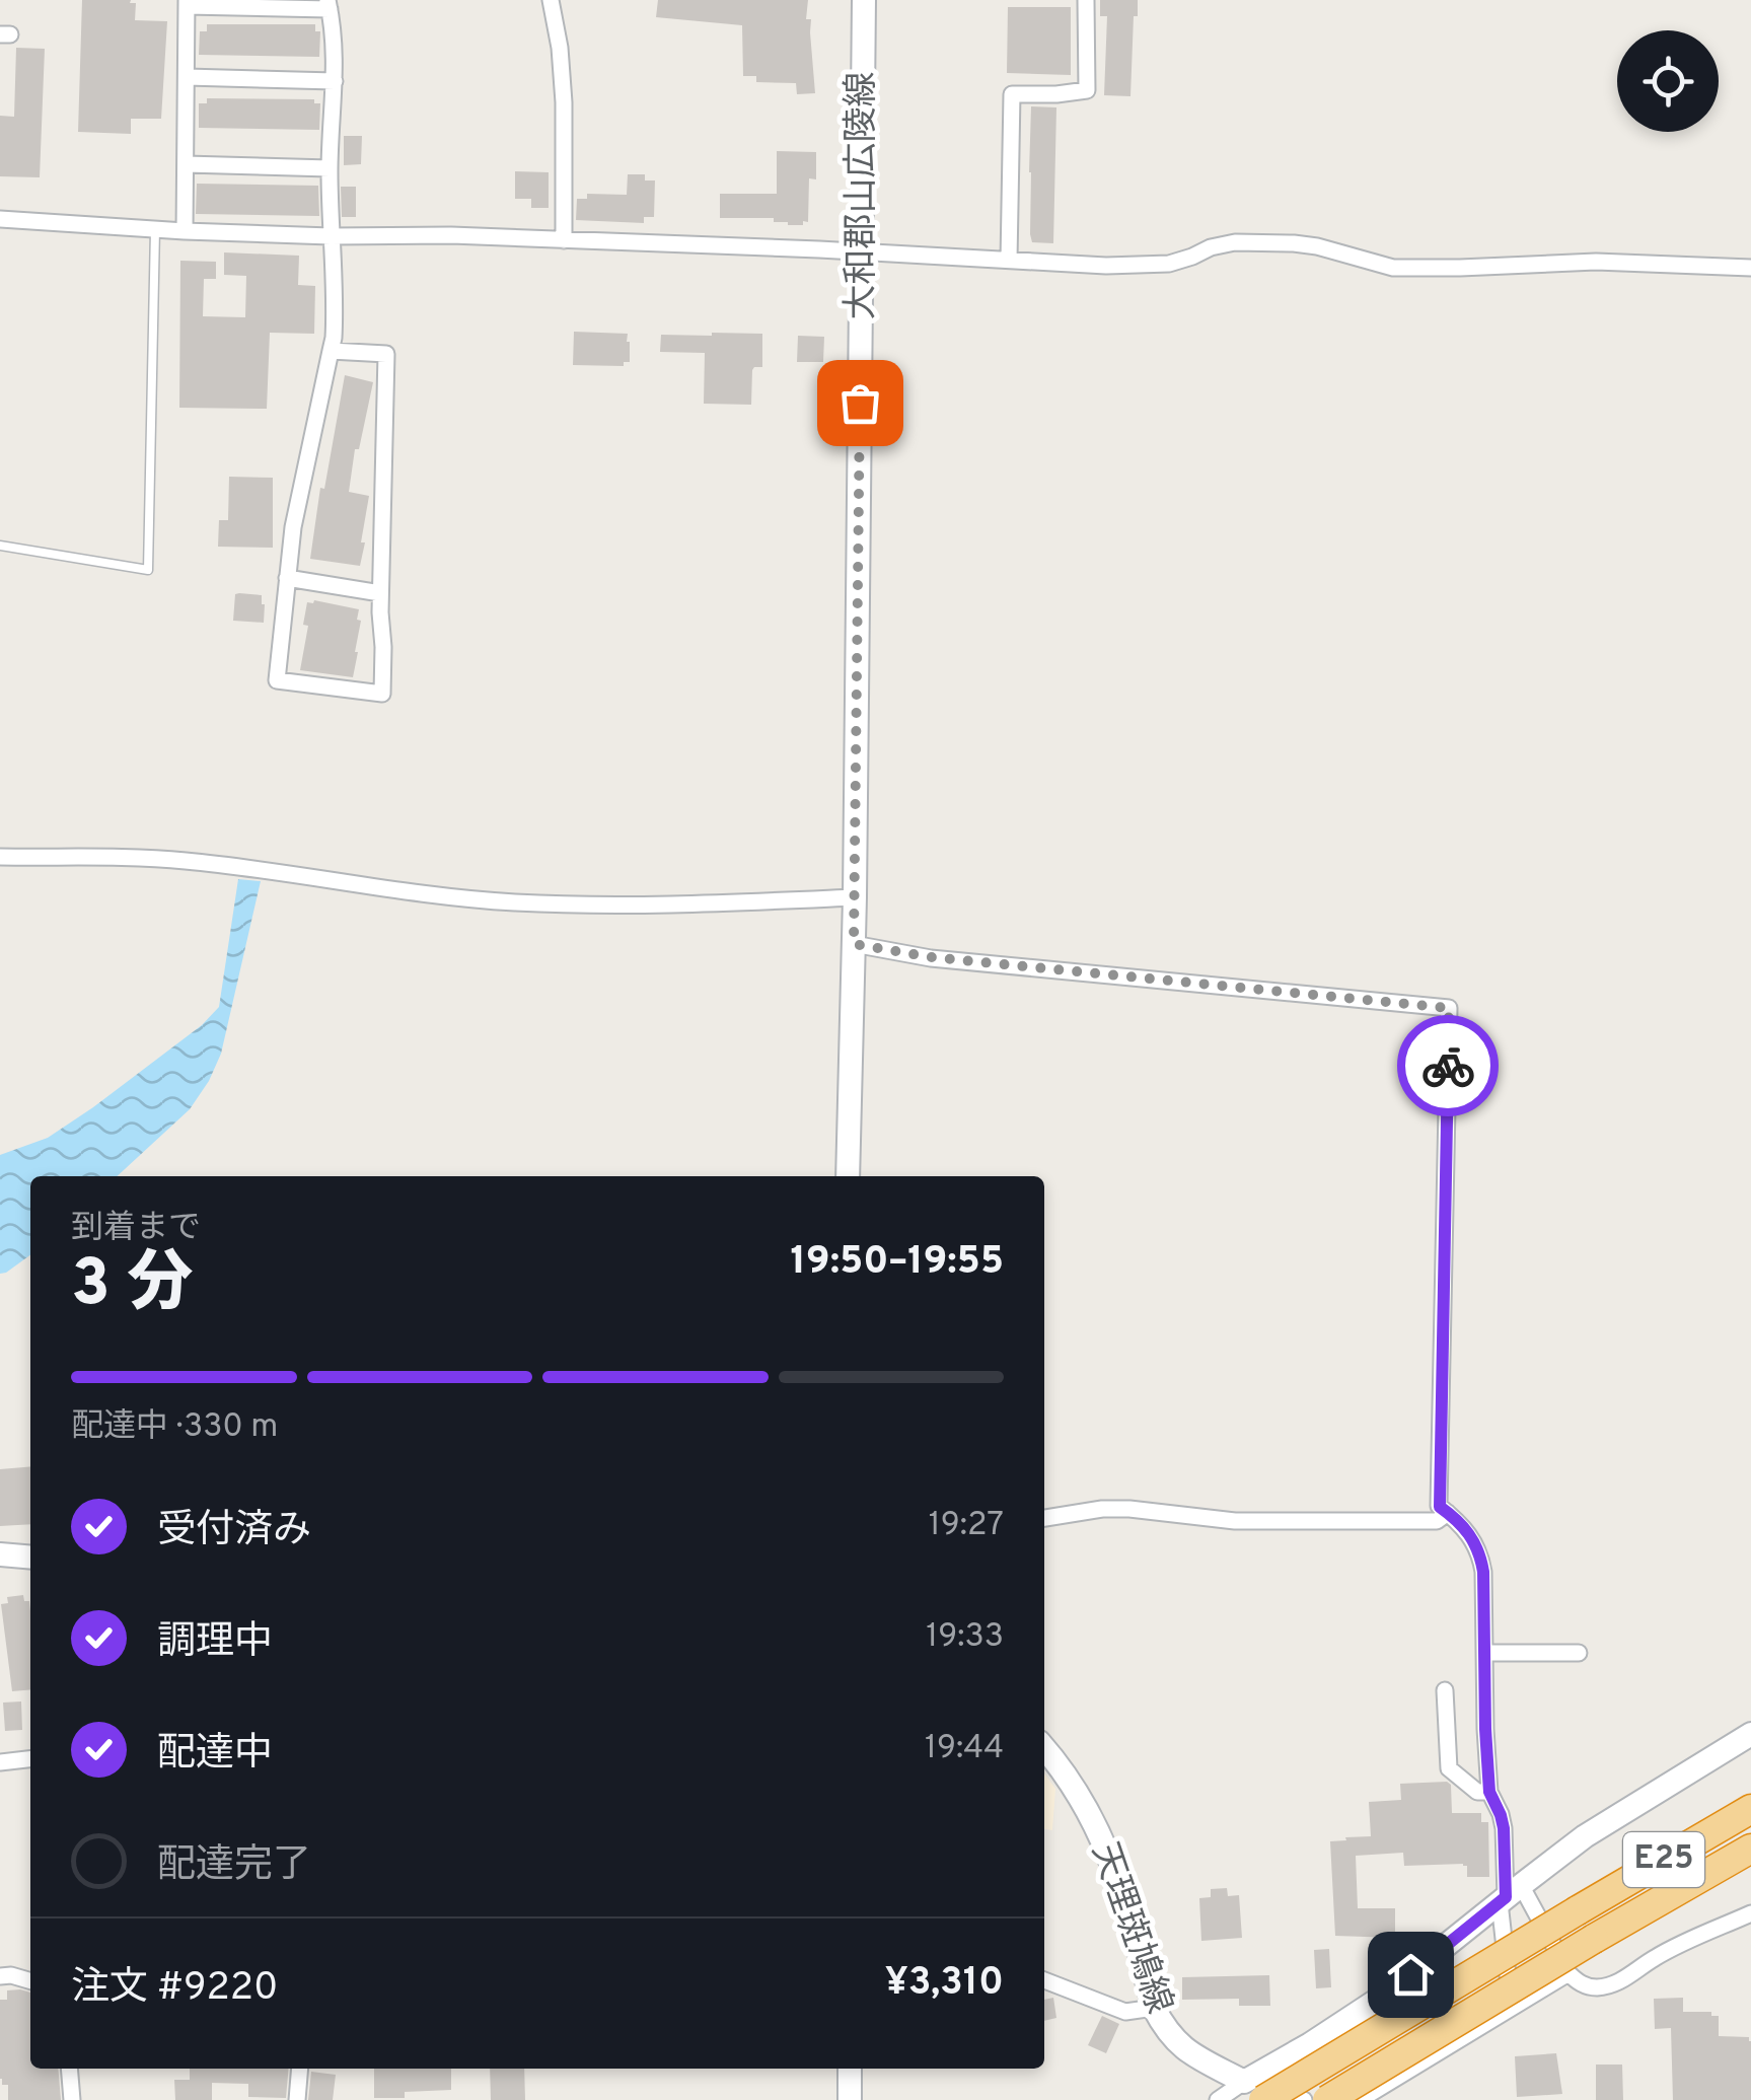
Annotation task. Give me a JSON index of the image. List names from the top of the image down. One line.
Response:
{"streets":{"highway":["E25"],"main road":["大和郡山広陵線","天理斑鳩線"]},"crossings":[["E25","天理斑鳩線"]],"page":{"heading":["3 分","到着まで","19:50–19:55"],"panel":["注文 #9220","¥3,310"],"bar":"配達中 · 330 m","list":[["受付済み","19:27"],["調理中","19:33"],["配達中","19:44"],"配達完了"]}}
